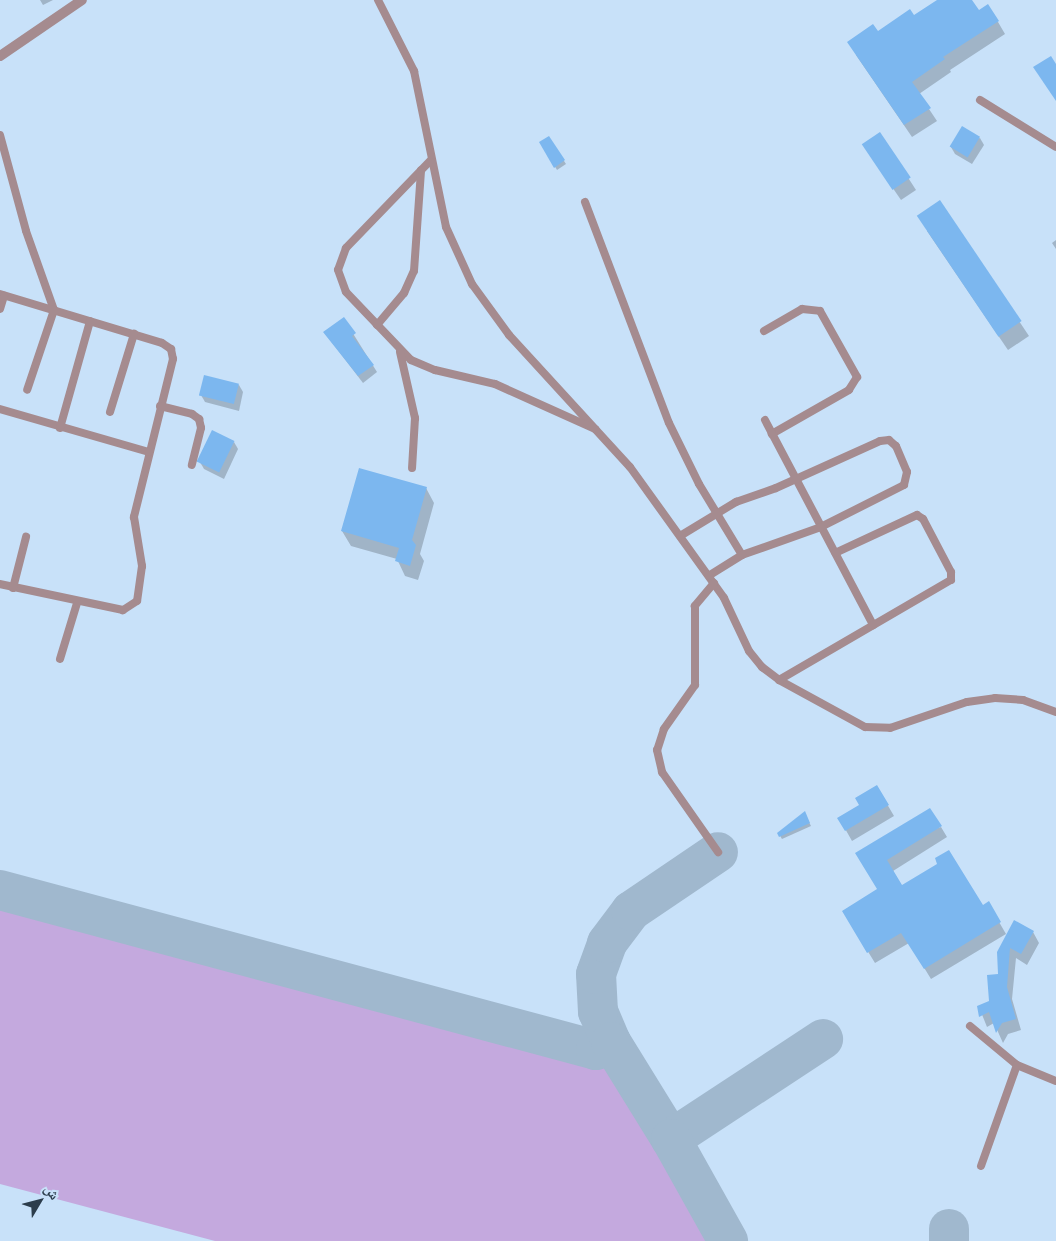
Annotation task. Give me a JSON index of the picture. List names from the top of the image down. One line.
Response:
{"north":"top right"}
